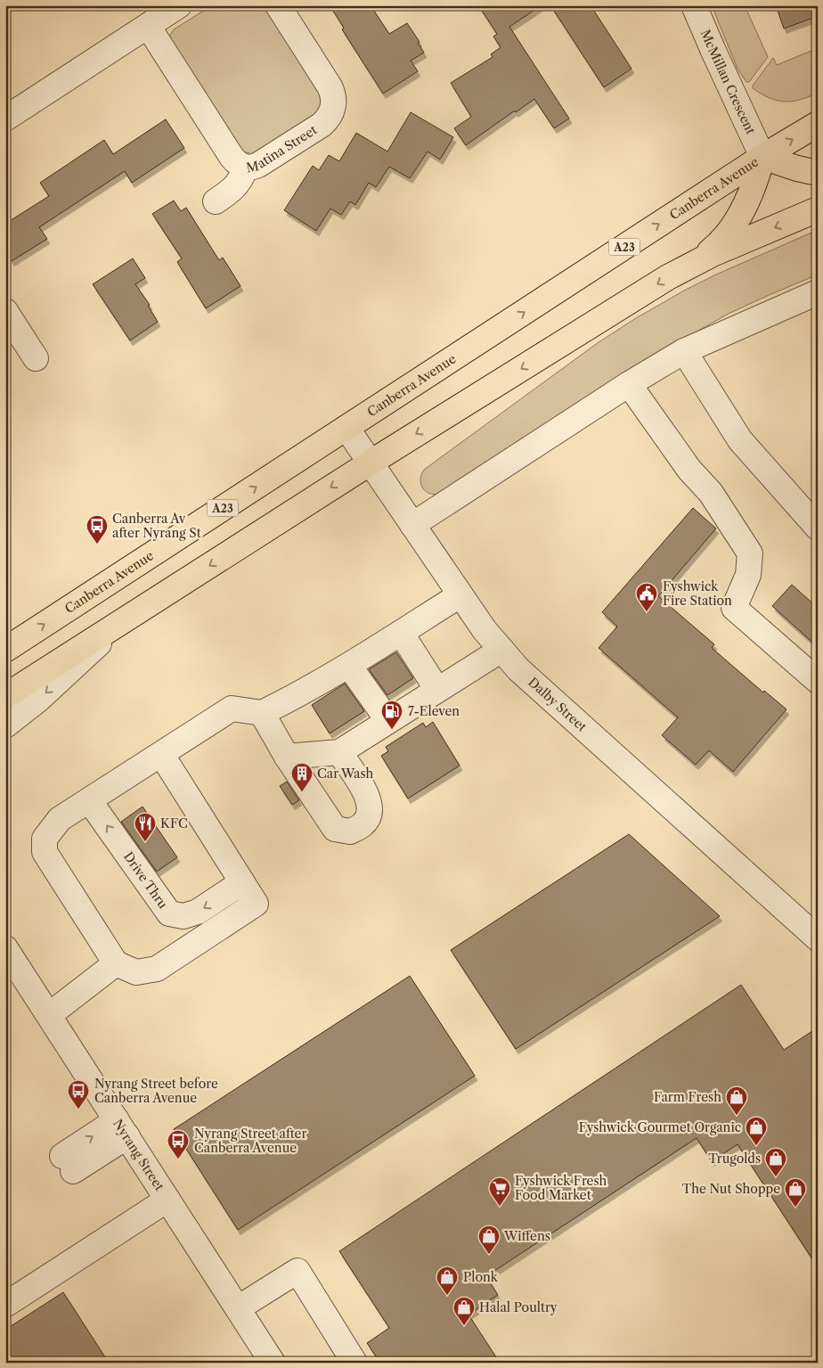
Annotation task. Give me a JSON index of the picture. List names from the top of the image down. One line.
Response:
{"streets":{"highway":["Canberra Avenue","A23"],"street":["McMillan Crescent","Matina Street","Dalby Street","Drive Thru","Nyrang Street"]},"crossings":[["McMillan Crescent","Canberra Avenue"],["Canberra Avenue","Dalby Street"]],"places":{"bus stop":["Canberra Av after Nyrang St","Nyrang Street before Canberra Avenue","Nyrang Street after Canberra Avenue"],"public building":["Fyshwick Fire Station"],"fuel station":["7-Eleven"],"building":["Car Wash"],"restaurant":["KFC"],"shop":["Farm Fresh","Fyshwick Gourmet Organic","Trugolds","The Nut Shoppe","Wiffens","Plonk","Halal Poultry"],"supermarket":["Fyshwick Fresh Food Market"]}}
